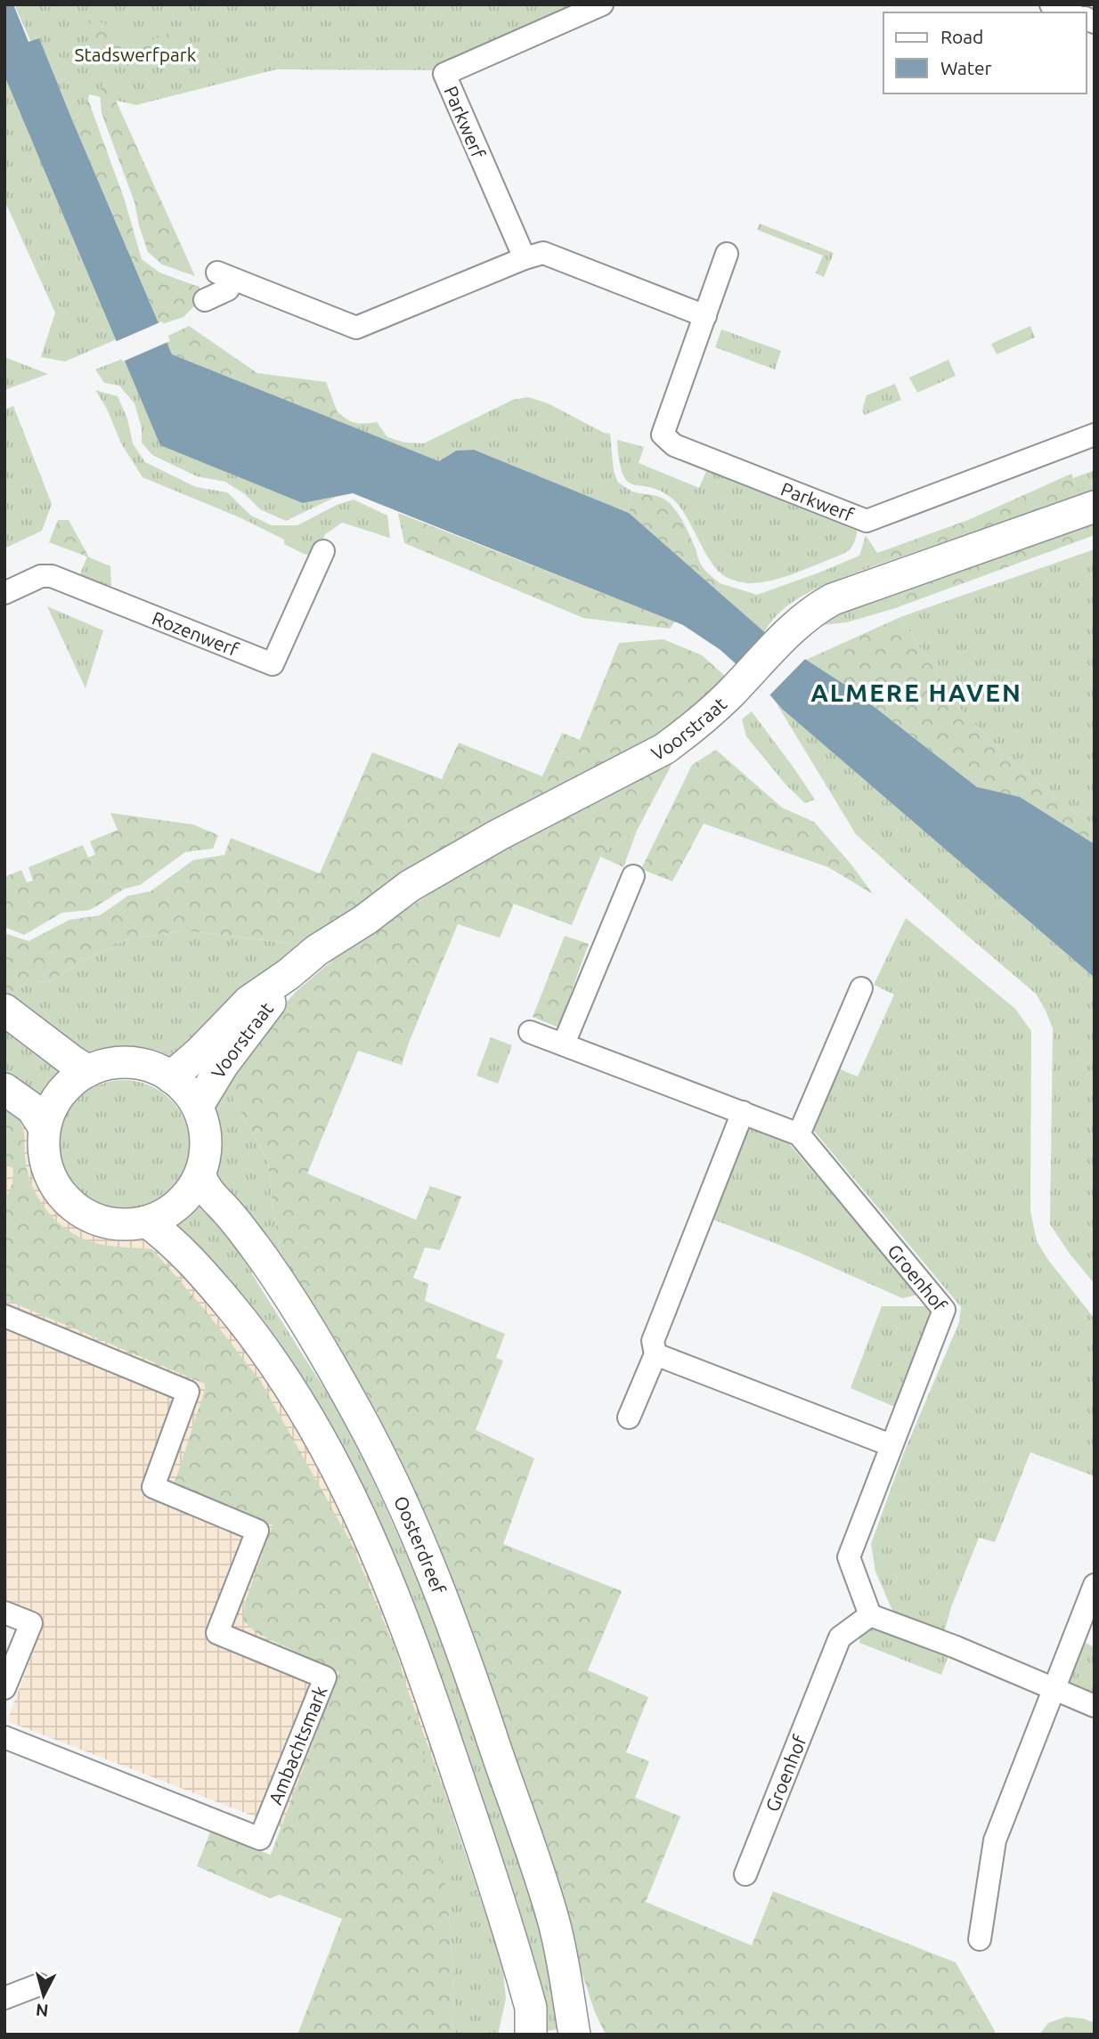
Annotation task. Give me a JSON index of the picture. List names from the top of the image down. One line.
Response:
{"streets":{"main road":["Voorstraat","Oosterdreef"],"street":["Parkwerf","Rozenwerf","Groenhof","Ambachtsmark"]},"crossings":[["Voorstraat","Oosterdreef"]],"districts":["ALMERE HAVEN"],"parks":["Stadswerfpark"],"legend":["Road","Water"],"north":"bottom"}
